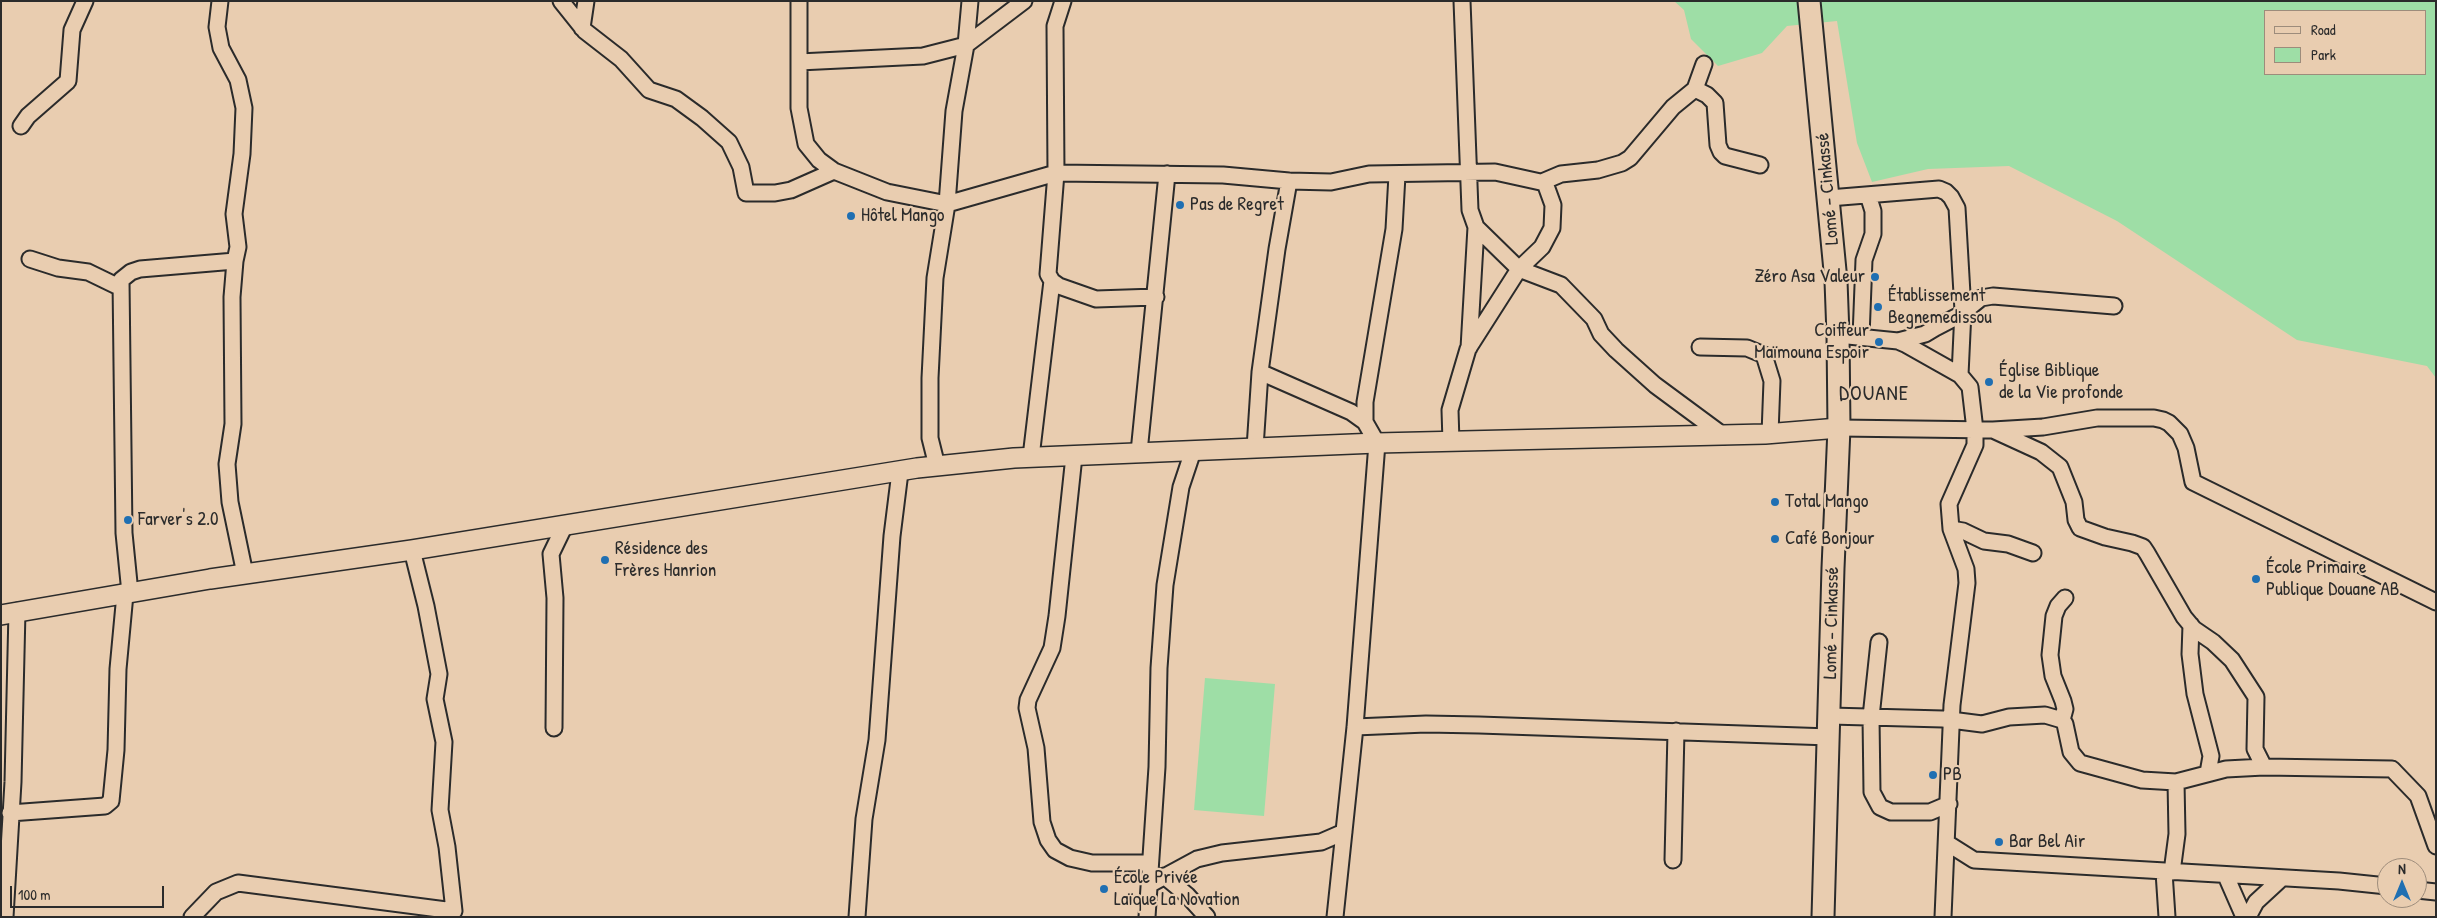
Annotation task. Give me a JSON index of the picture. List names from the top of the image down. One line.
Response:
{"streets":{"highway":["Lomé - Cinkassé"]},"districts":["DOUANE"],"places":["Pas de Regret","Hôtel Mango","Zéro Asa Valeur","Établissement Begnemedissou","Coiffeur Maïmouna Espoir","Église Biblique de la Vie profonde","Total Mango","Farver's 2.0","Café Bonjour","Résidence des Frères Hanrion","École Primaire Publique Douane AB","PB","Bar Bel Air","École Privée Laïque La Novation"],"legend":["Road","Park"],"scale_bar":"100 m","north":"top"}
